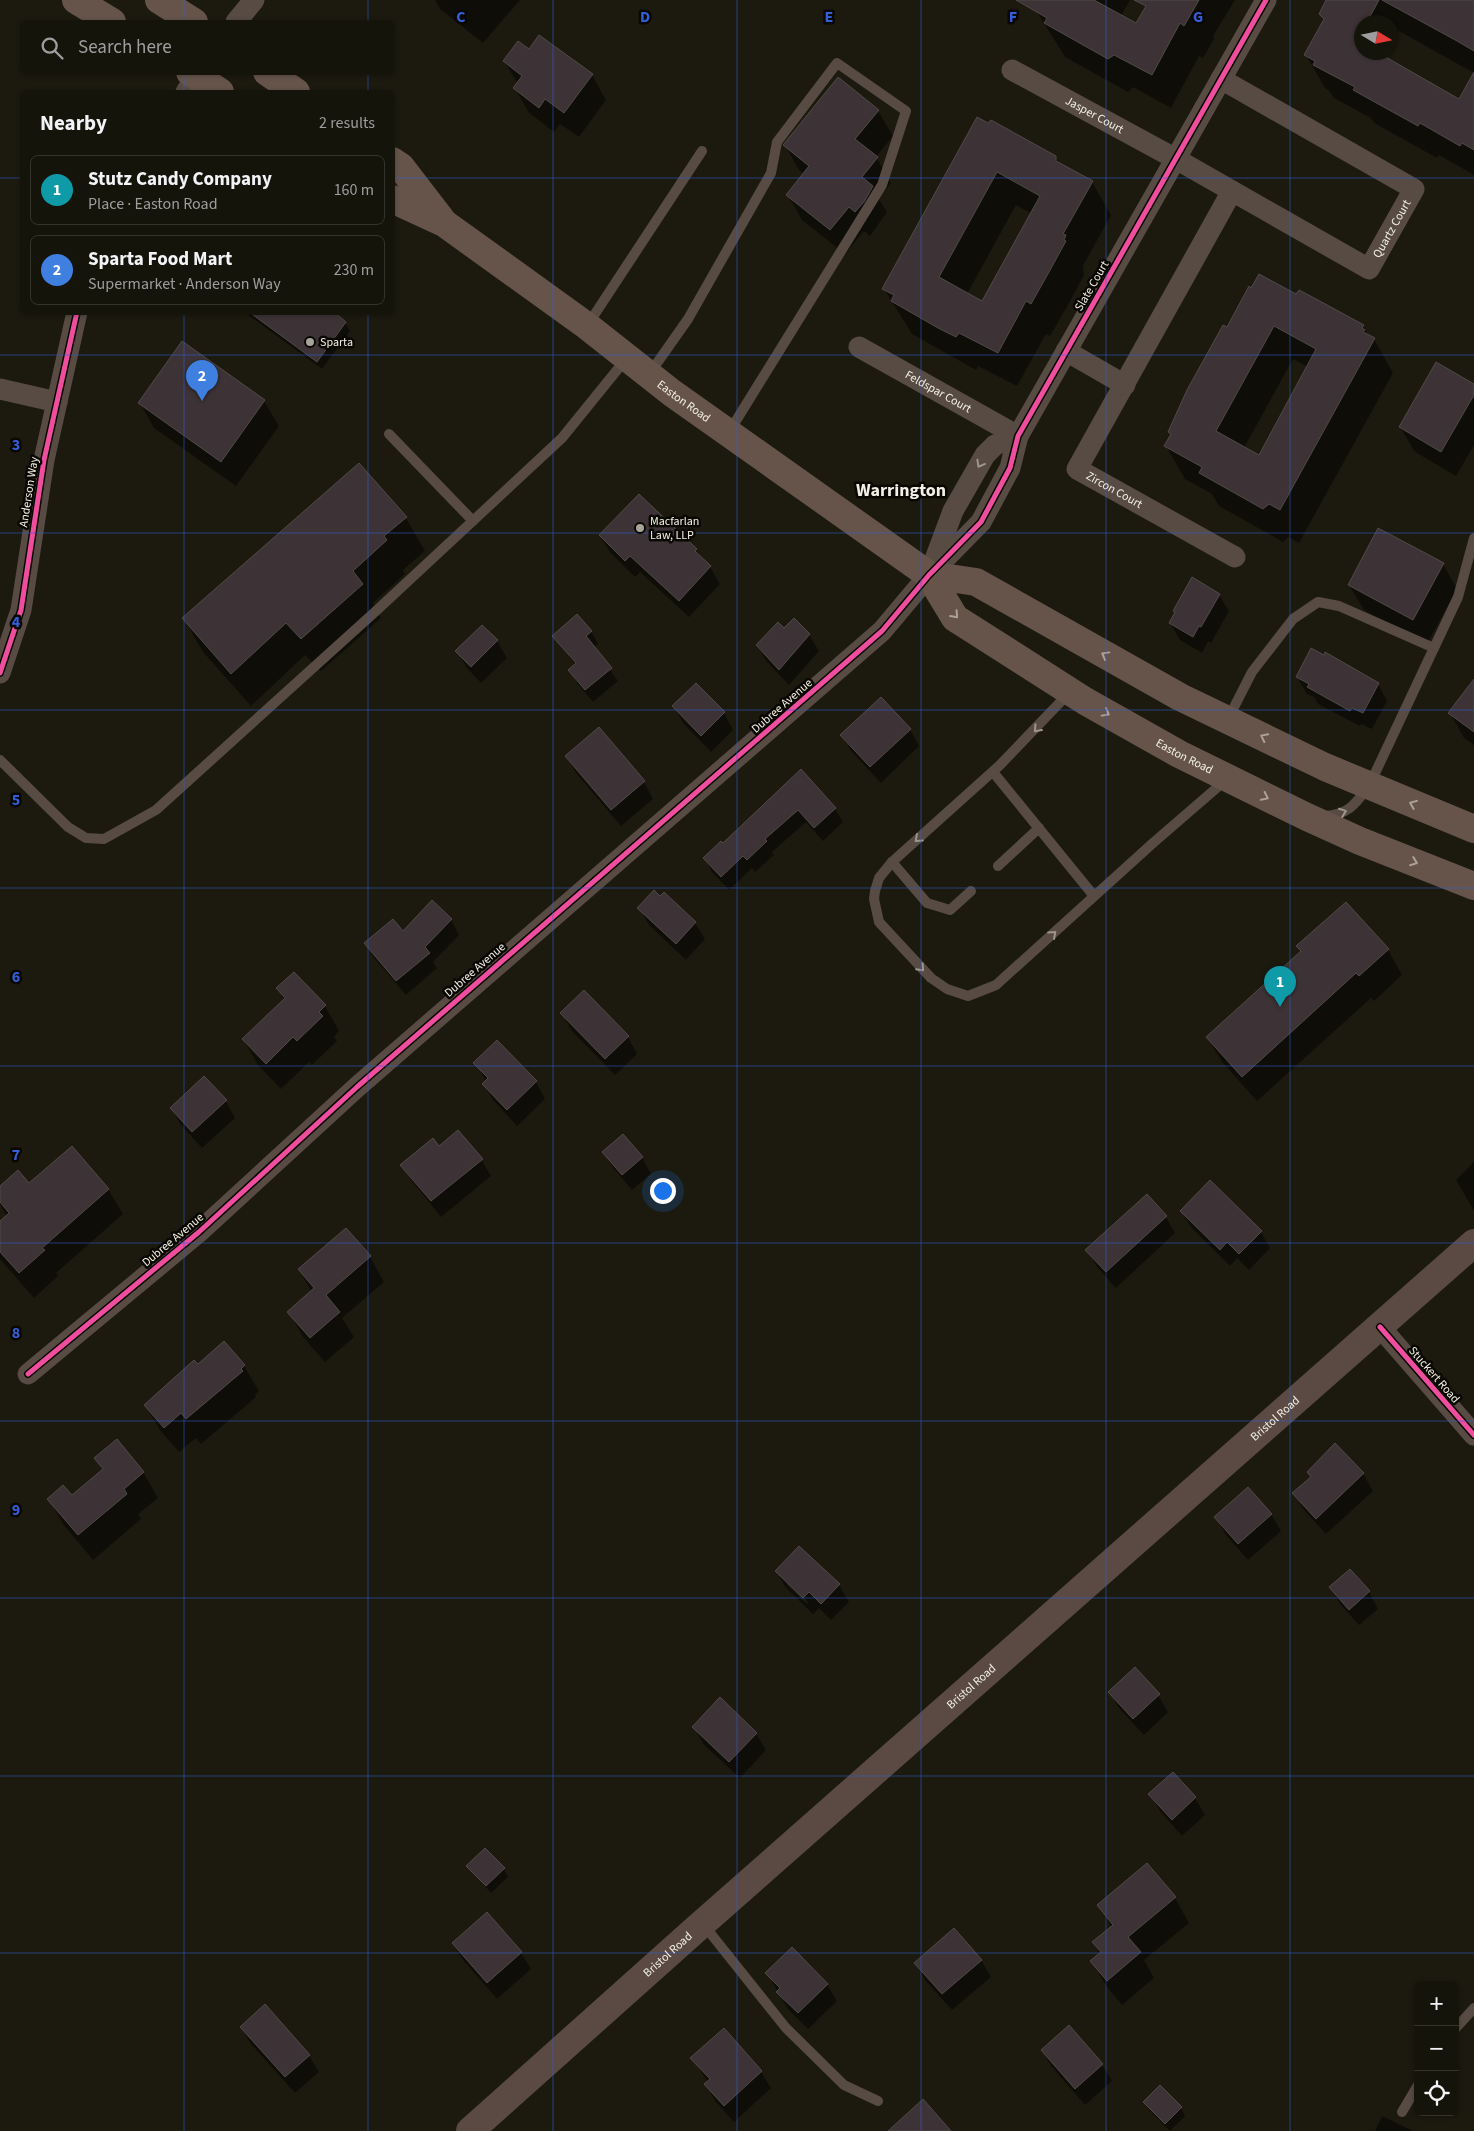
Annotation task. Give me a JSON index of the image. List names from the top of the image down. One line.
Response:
{"streets":{"highway":["Easton Road"],"main road":["Bristol Road"],"street":["Jasper Court","Quartz Court","Slate Court","Feldspar Court","Zircon Court","Anderson Way","Dubree Avenue","Stuckert Road"]},"crossings":[["Jasper Court","Quartz Court"],["Jasper Court","Slate Court"],["Quartz Court","Slate Court"],["Quartz Court","Zircon Court"],["Slate Court","Feldspar Court"],["Slate Court","Easton Road"],["Slate Court","Dubree Avenue"],["Easton Road","Dubree Avenue"],["Stuckert Road","Bristol Road"]],"districts":["Warrington"],"places":["Sparta","Macfarlan Law, LLP"],"north":"right","page":{"search":"Search here","heading":["Nearby","2 results"],"list":[{"mark":"1","name":"Stutz Candy Company","note":"Place · Easton Road","value":"160 m"},{"mark":"2","name":"Sparta Food Mart","note":"Supermarket · Anderson Way","value":"230 m"}],"pins":["2","1"],"map_buttons":["+","−"]},"grid":{"columns":["C","D","E","F","G"],"rows":["3","4","5","6","7","8","9"]}}
